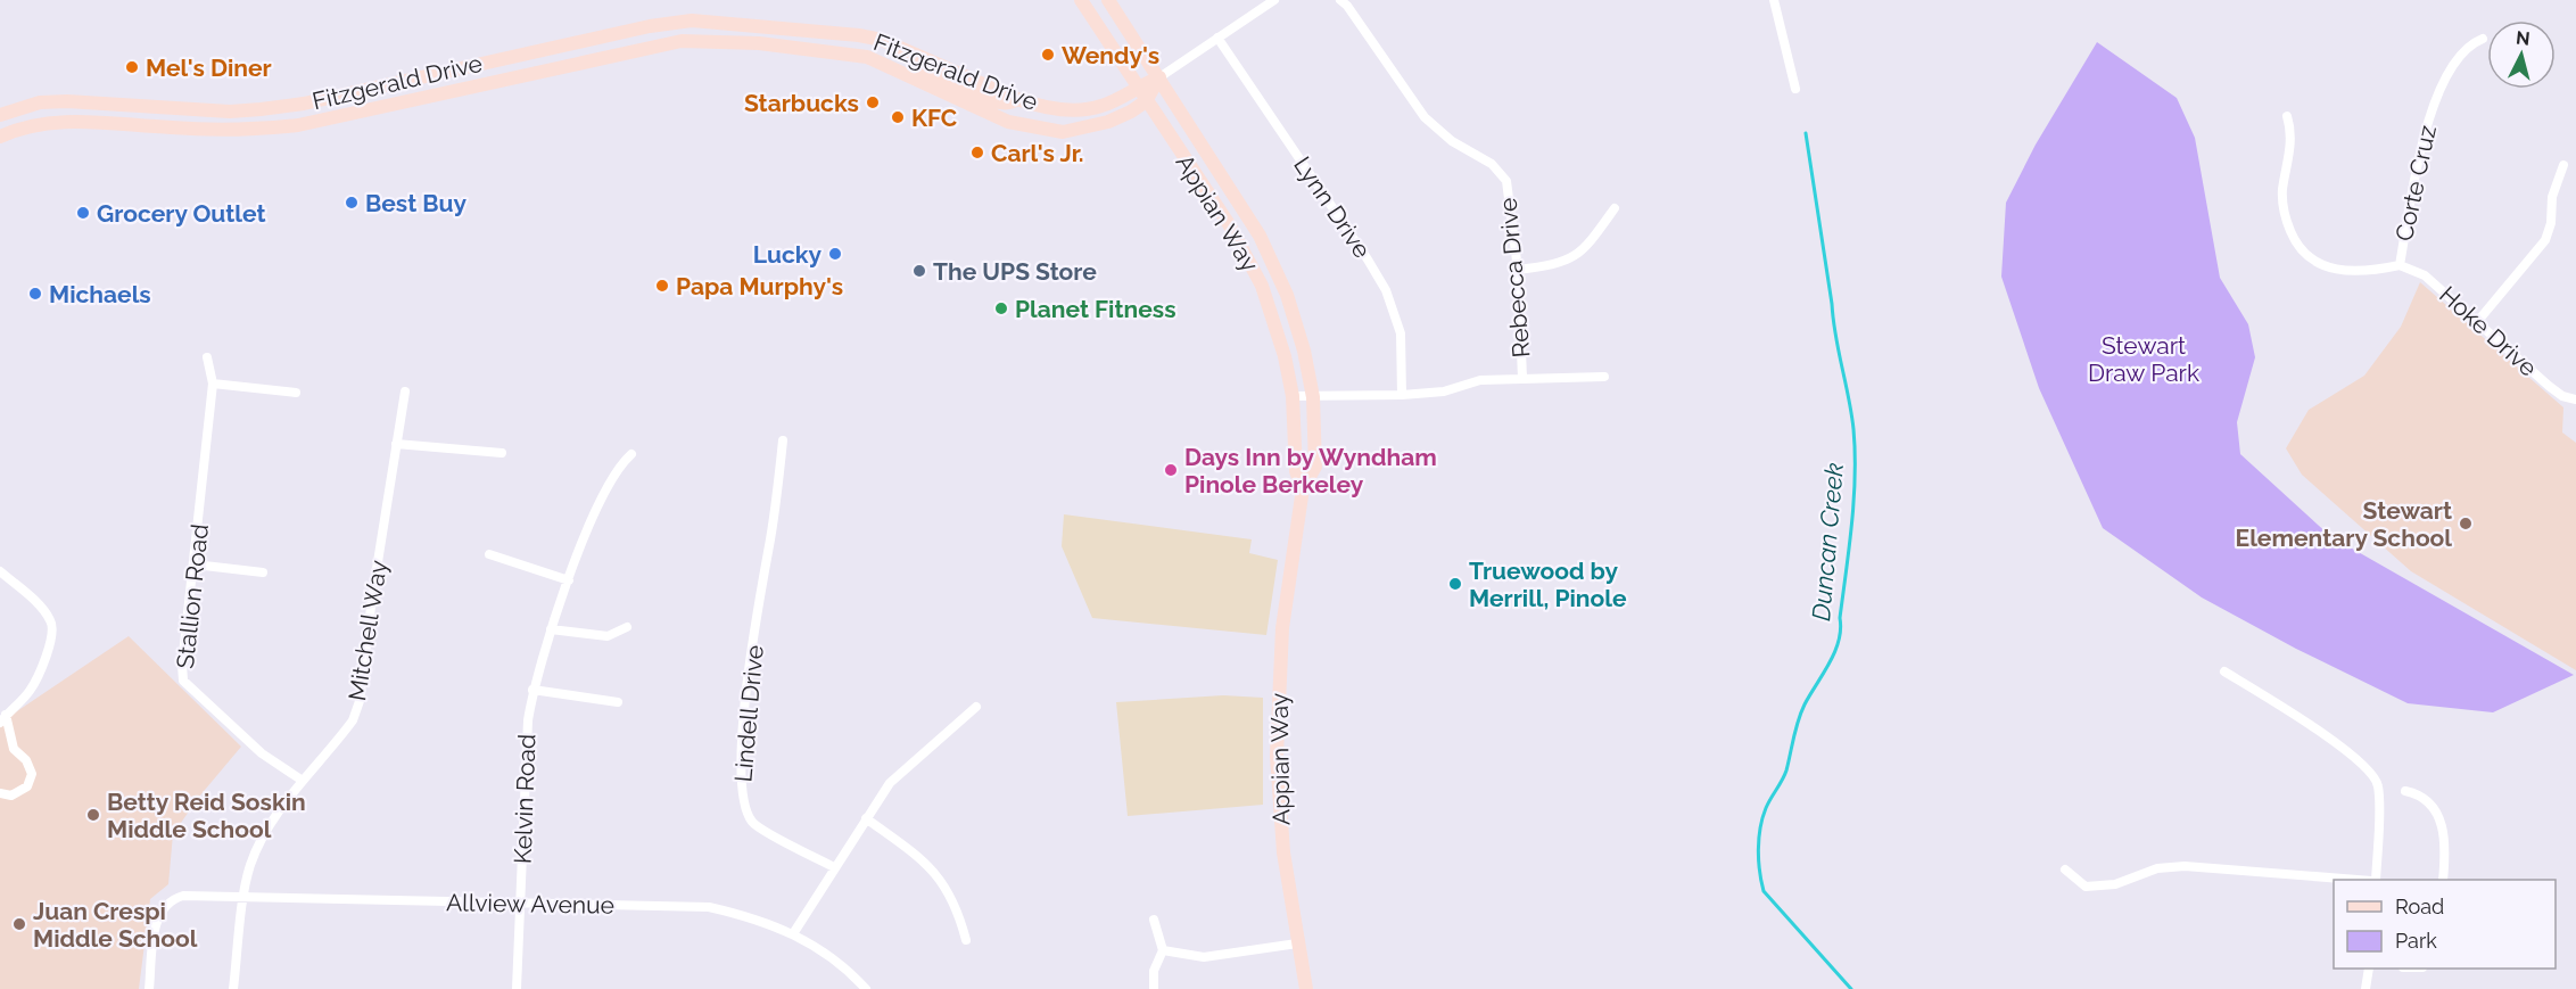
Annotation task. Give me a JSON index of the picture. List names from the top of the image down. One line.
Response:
{"streets":{"main road":["Fitzgerald Drive","Appian Way"],"street":["Corte Cruz","Lynn Drive","Rebecca Drive","Hoke Drive","Stallion Road","Mitchell Way","Lindell Drive","Kelvin Road","Allview Avenue"]},"crossings":[["Fitzgerald Drive","Appian Way"],["Corte Cruz","Hoke Drive"],["Stallion Road","Mitchell Way"],["Mitchell Way","Allview Avenue"],["Kelvin Road","Allview Avenue"]],"water":["Duncan Creek"],"parks":["Stewart Draw Park"],"places":["Wendy's","Mel's Diner","Starbucks","KFC","Carl's Jr.","Best Buy","Grocery Outlet","Lucky","The UPS Store","Papa Murphy's","Michaels","Planet Fitness","Days Inn by Wyndham Pinole Berkeley","Stewart Elementary School","Truewood by Merrill, Pinole","Betty Reid Soskin Middle School","Juan Crespi Middle School"],"legend":["Road","Park"],"north":"top"}
